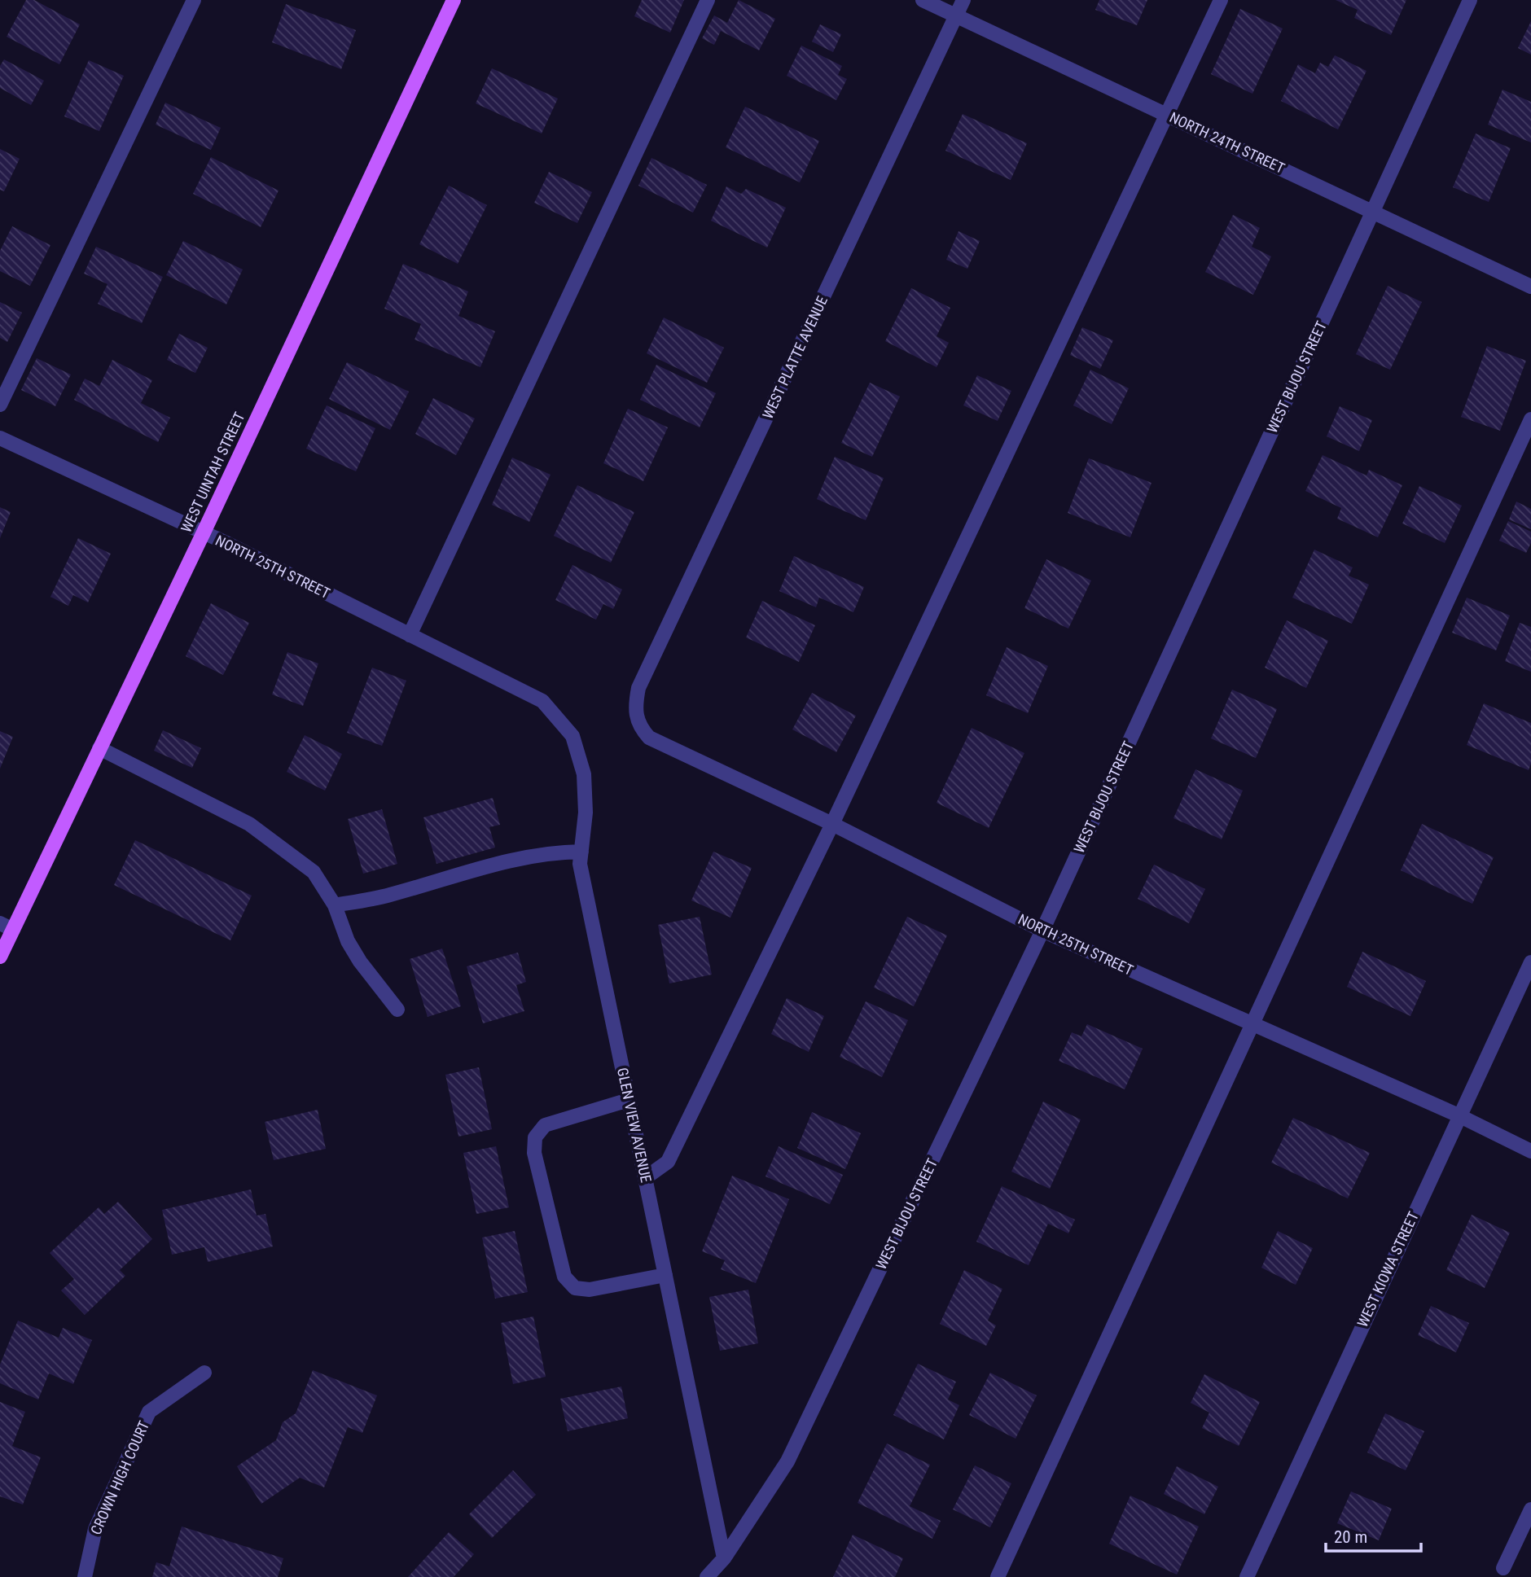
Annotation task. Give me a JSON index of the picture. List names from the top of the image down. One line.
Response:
{"streets":{"main road":["WEST UINTAH STREET"],"street":["NORTH 24TH STREET","WEST PLATTE AVENUE","WEST BIJOU STREET","NORTH 25TH STREET","GLEN VIEW AVENUE","WEST KIOWA STREET","CROWN HIGH COURT"]},"crossings":[["NORTH 24TH STREET","WEST PLATTE AVENUE"],["NORTH 24TH STREET","WEST BIJOU STREET"],["WEST PLATTE AVENUE","NORTH 25TH STREET"],["WEST BIJOU STREET","NORTH 25TH STREET"],["WEST BIJOU STREET","GLEN VIEW AVENUE"],["WEST UINTAH STREET","NORTH 25TH STREET"],["NORTH 25TH STREET","GLEN VIEW AVENUE"],["NORTH 25TH STREET","WEST KIOWA STREET"]],"scale_bar":"20 m"}
